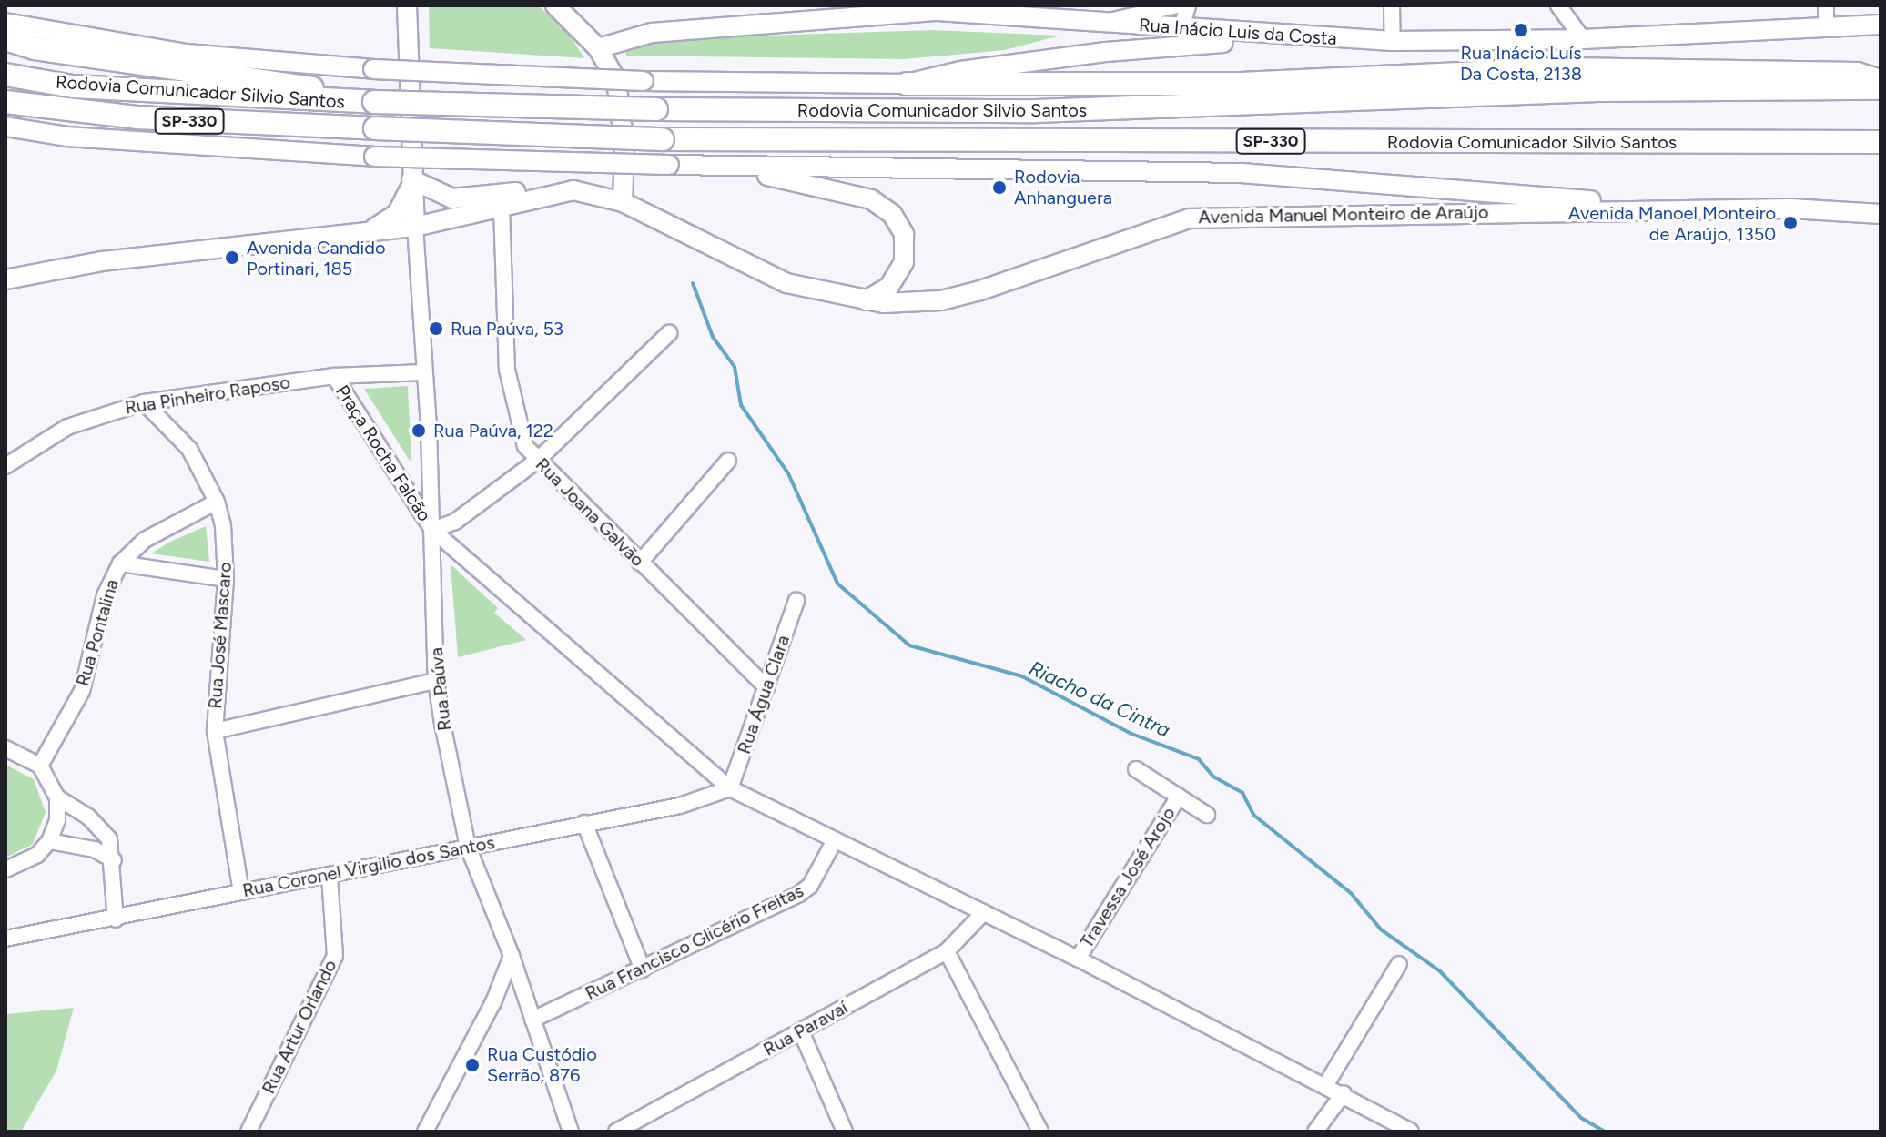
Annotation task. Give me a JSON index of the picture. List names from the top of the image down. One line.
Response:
{"streets":{"highway":["Rodovia Comunicador Silvio Santos","SP-330"],"main road":["Rua Inácio Luis da Costa","Avenida Manuel Monteiro de Araújo"],"street":["Rua Pinheiro Raposo","Praça Rocha Falcão","Rua Joana Galvão","Rua Pontalina","Rua José Mascaro","Rua Paúva","Rua Água Clara","Rua Coronel Virgilio dos Santos","Travessa José Arojo","Rua Francisco Glicério Freitas","Rua Artur Orlando","Rua Paravaí"]},"crossings":[["Rua Pinheiro Raposo","Praça Rocha Falcão"],["Rua Pinheiro Raposo","Rua José Mascaro"],["Rua Pinheiro Raposo","Rua Paúva"],["Praça Rocha Falcão","Rua Paúva"],["Rua Joana Galvão","Rua Água Clara"],["Rua Pontalina","Rua José Mascaro"],["Rua José Mascaro","Rua Coronel Virgilio dos Santos"],["Rua Paúva","Rua Coronel Virgilio dos Santos"],["Rua Paúva","Rua Francisco Glicério Freitas"],["Rua Água Clara","Rua Coronel Virgilio dos Santos"],["Rua Coronel Virgilio dos Santos","Rua Artur Orlando"]],"water":["Riacho da Cintra"],"places":["Rua Inácio Luís Da Costa, 2138","Rodovia Anhanguera","Avenida Manoel Monteiro de Araújo, 1350","Avenida Candido Portinari, 185","Rua Paúva, 53","Rua Paúva, 122","Rua Custódio Serrão, 876"]}
